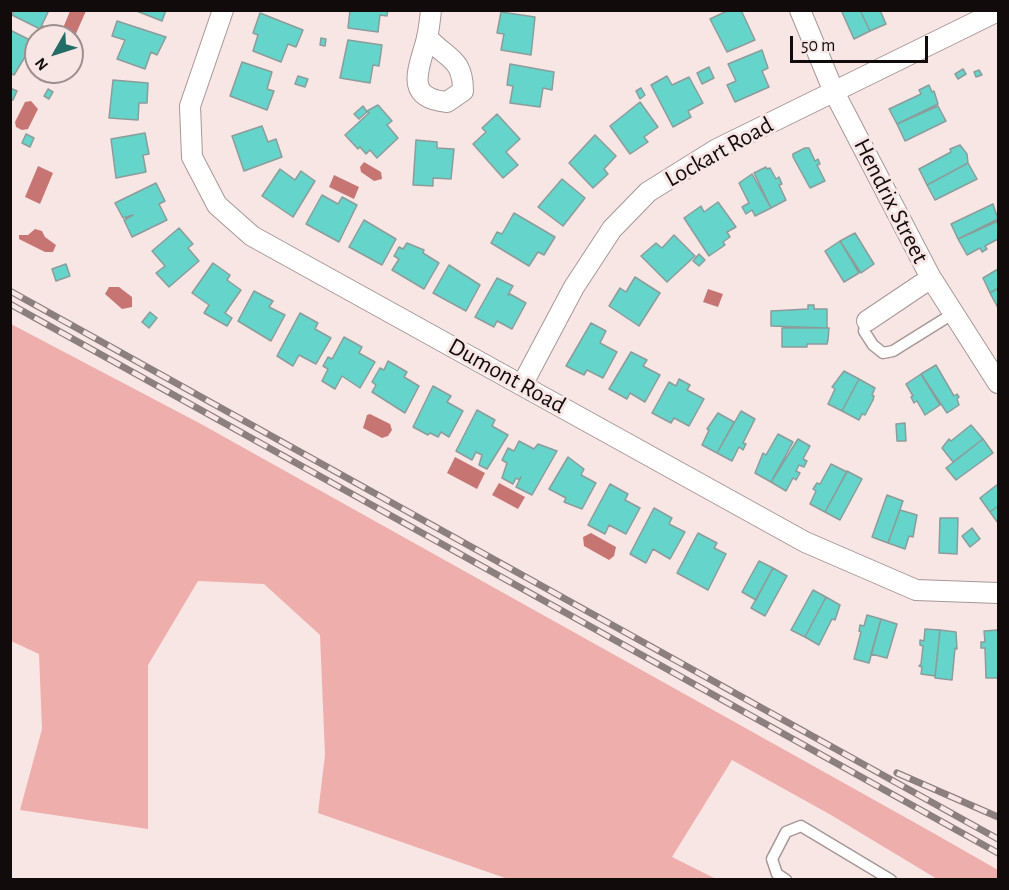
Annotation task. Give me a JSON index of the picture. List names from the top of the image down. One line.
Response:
{"streets":{"street":["Lockart Road","Hendrix Street","Dumont Road"]},"crossings":[["Lockart Road","Hendrix Street"],["Lockart Road","Dumont Road"]],"scale_bar":"50 m","north":"bottom left"}
